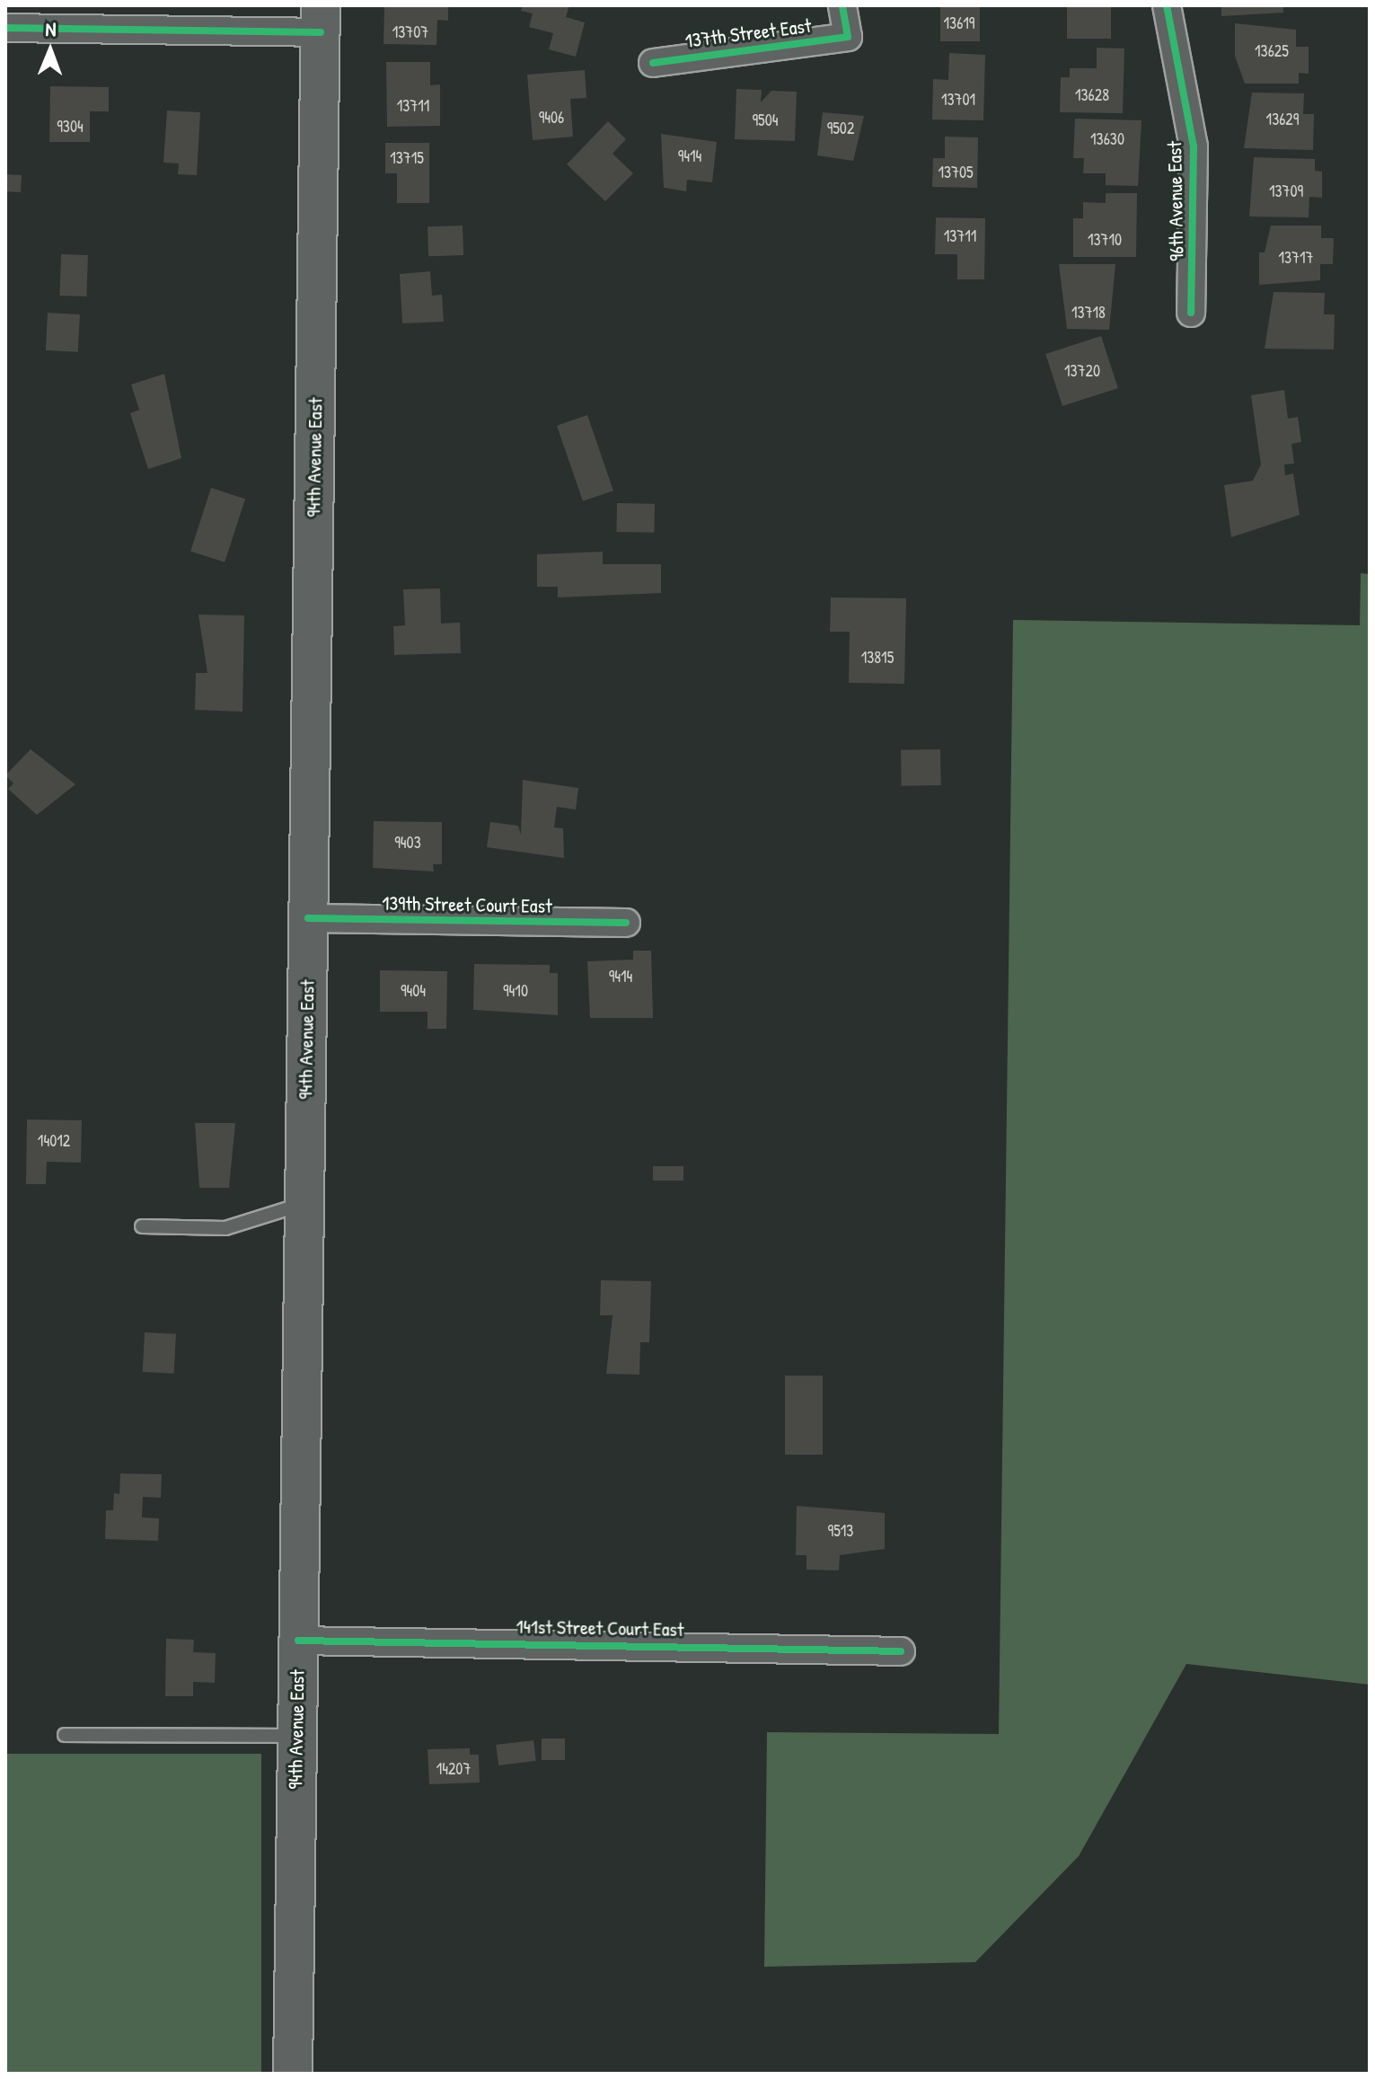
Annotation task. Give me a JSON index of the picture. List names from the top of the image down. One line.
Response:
{"streets":{"main road":["94th Avenue East"],"street":["137th Street East","96th Avenue East","139th Street Court East","141st Street Court East"]},"crossings":[["94th Avenue East","139th Street Court East"],["94th Avenue East","141st Street Court East"]],"house_numbers":["13619","13707","13625","13628","13701","13711","9406","13629","9504","9304","9502","13630","9414","13715","13705","13709","13711","13710","13717","13718","13720","13815","9403","9414","9404","9410","14012","9513","14207"],"north":"top"}
